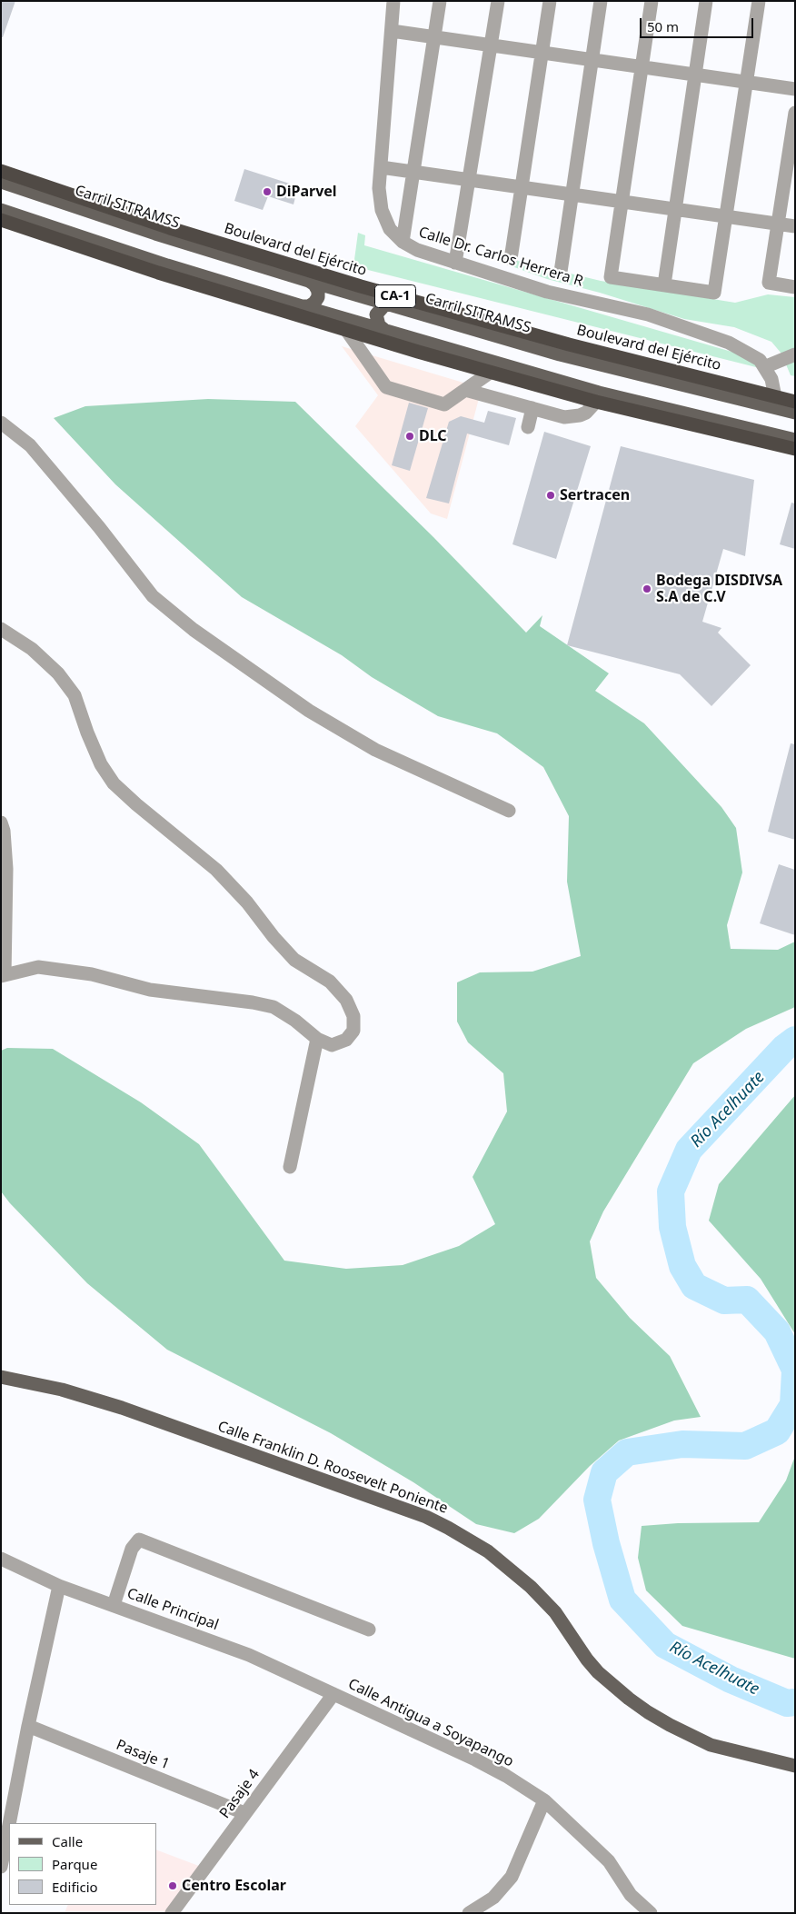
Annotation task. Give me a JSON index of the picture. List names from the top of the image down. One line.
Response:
{"streets":{"highway":["Boulevard del Ejército","CA-1"],"main road":["Carril SITRAMSS","Calle Franklin D. Roosevelt Poniente"],"street":["Calle Dr. Carlos Herrera R","Calle Principal","Calle Antigua a Soyapango","Pasaje 1","Pasaje 4"]},"crossings":[["Boulevard del Ejército","Calle Dr. Carlos Herrera R"],["Calle Principal","Calle Antigua a Soyapango"],["Calle Principal","Pasaje 4"],["Calle Antigua a Soyapango","Pasaje 4"],["Pasaje 1","Pasaje 4"]],"water":["Río Acelhuate"],"places":["DiParvel","DLC","Sertracen","Bodega DISDIVSA S.A de C.V","Centro Escolar"],"legend":["Calle","Parque","Edificio"],"scale_bar":"50 m"}
